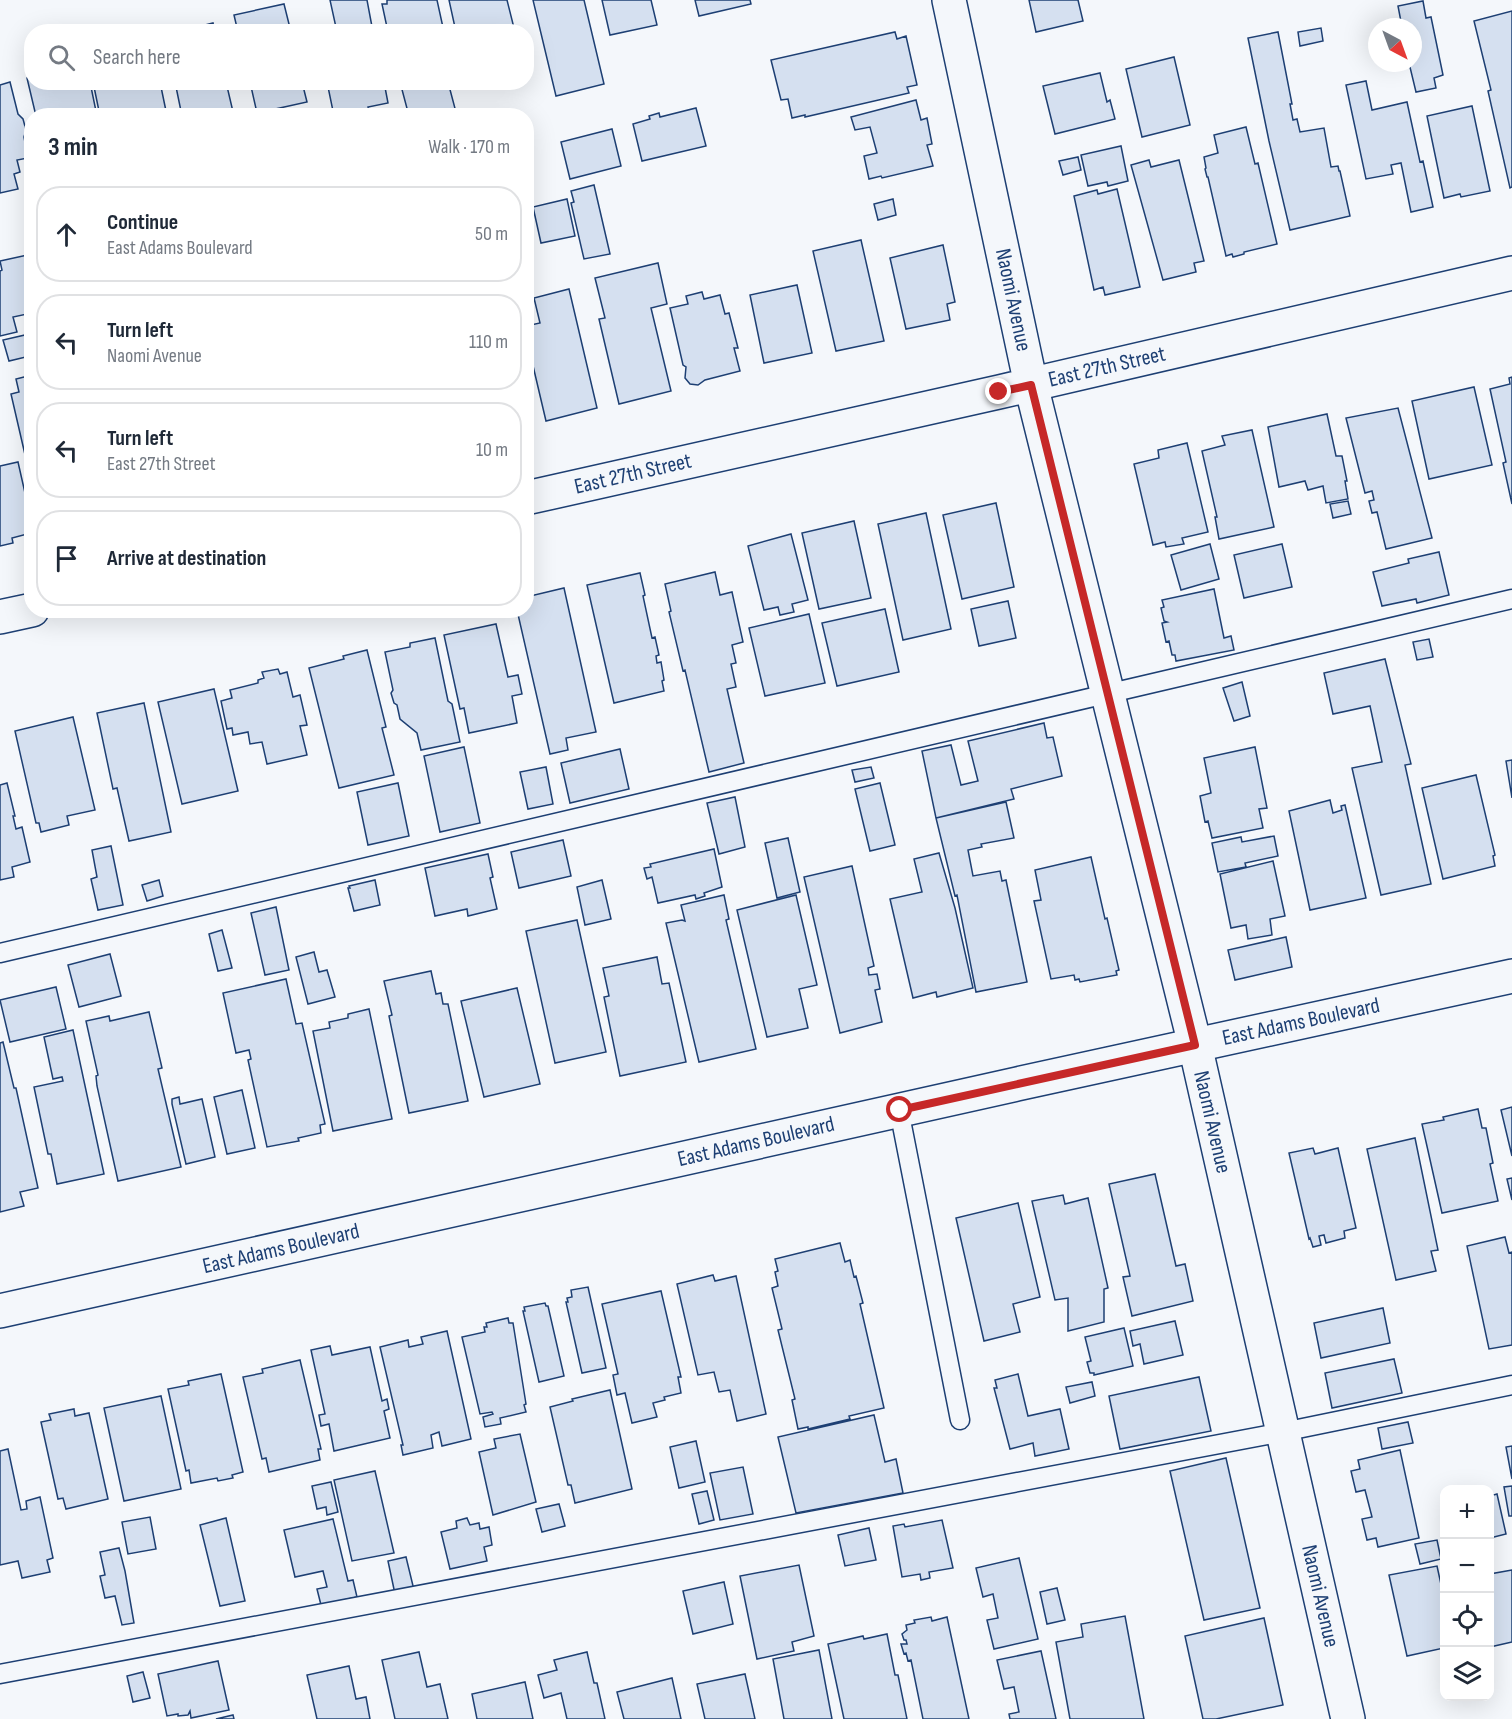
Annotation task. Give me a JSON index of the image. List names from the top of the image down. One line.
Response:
{"streets":{"street":["Naomi Avenue","East 27th Street","East Adams Boulevard"]},"crossings":[["Naomi Avenue","East 27th Street"],["Naomi Avenue","East Adams Boulevard"]],"north":"bottom right","page":{"search":"Search here","heading":["3 min","Walk · 170 m"],"list":[["Continue","East Adams Boulevard","50 m"],["Turn left","Naomi Avenue","110 m"],["Turn left","East 27th Street","10 m"],"Arrive at destination"],"map_buttons":["+","−"]}}
